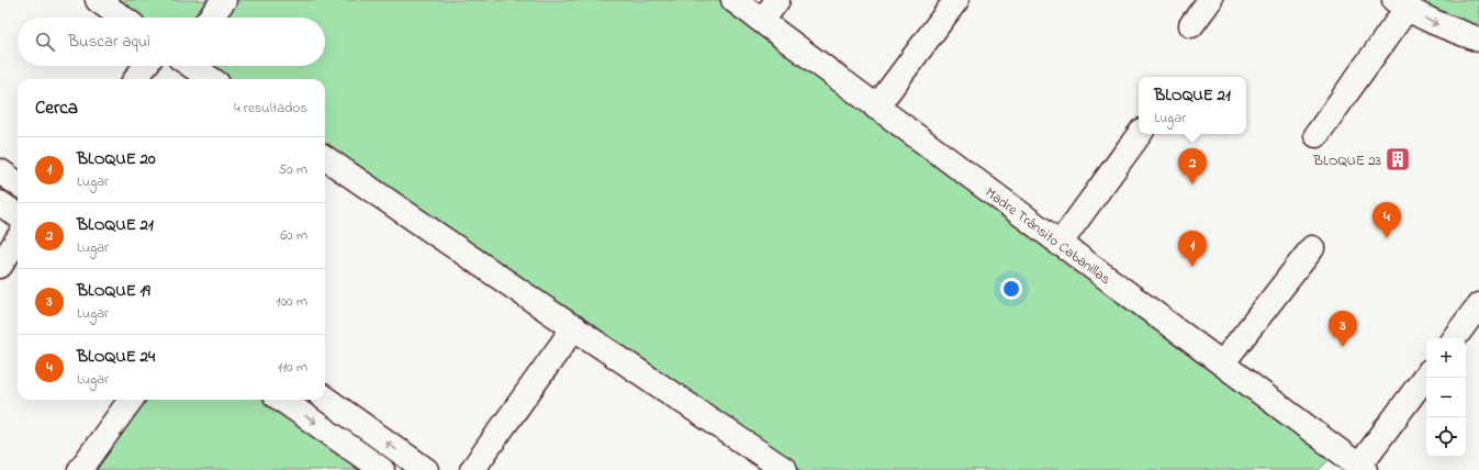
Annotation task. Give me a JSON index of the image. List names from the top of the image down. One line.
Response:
{"streets":{"street":["Madre Tránsito Cabanillas"]},"places":{"building":["BLOQUE 23"]},"page":{"search":"Buscar aquí","popup":["BLOQUE 21","Lugar"],"heading":["Cerca","4 resultados"],"list":[{"mark":"1","name":"BLOQUE 20","note":"Lugar","value":"50 m"},{"mark":"2","name":"BLOQUE 21","note":"Lugar","value":"60 m"},{"mark":"3","name":"BLOQUE 19","note":"Lugar","value":"100 m"},{"mark":"4","name":"BLOQUE 24","note":"Lugar","value":"110 m"}],"pins":["2","4","1","3"],"map_buttons":["+","−"]}}
